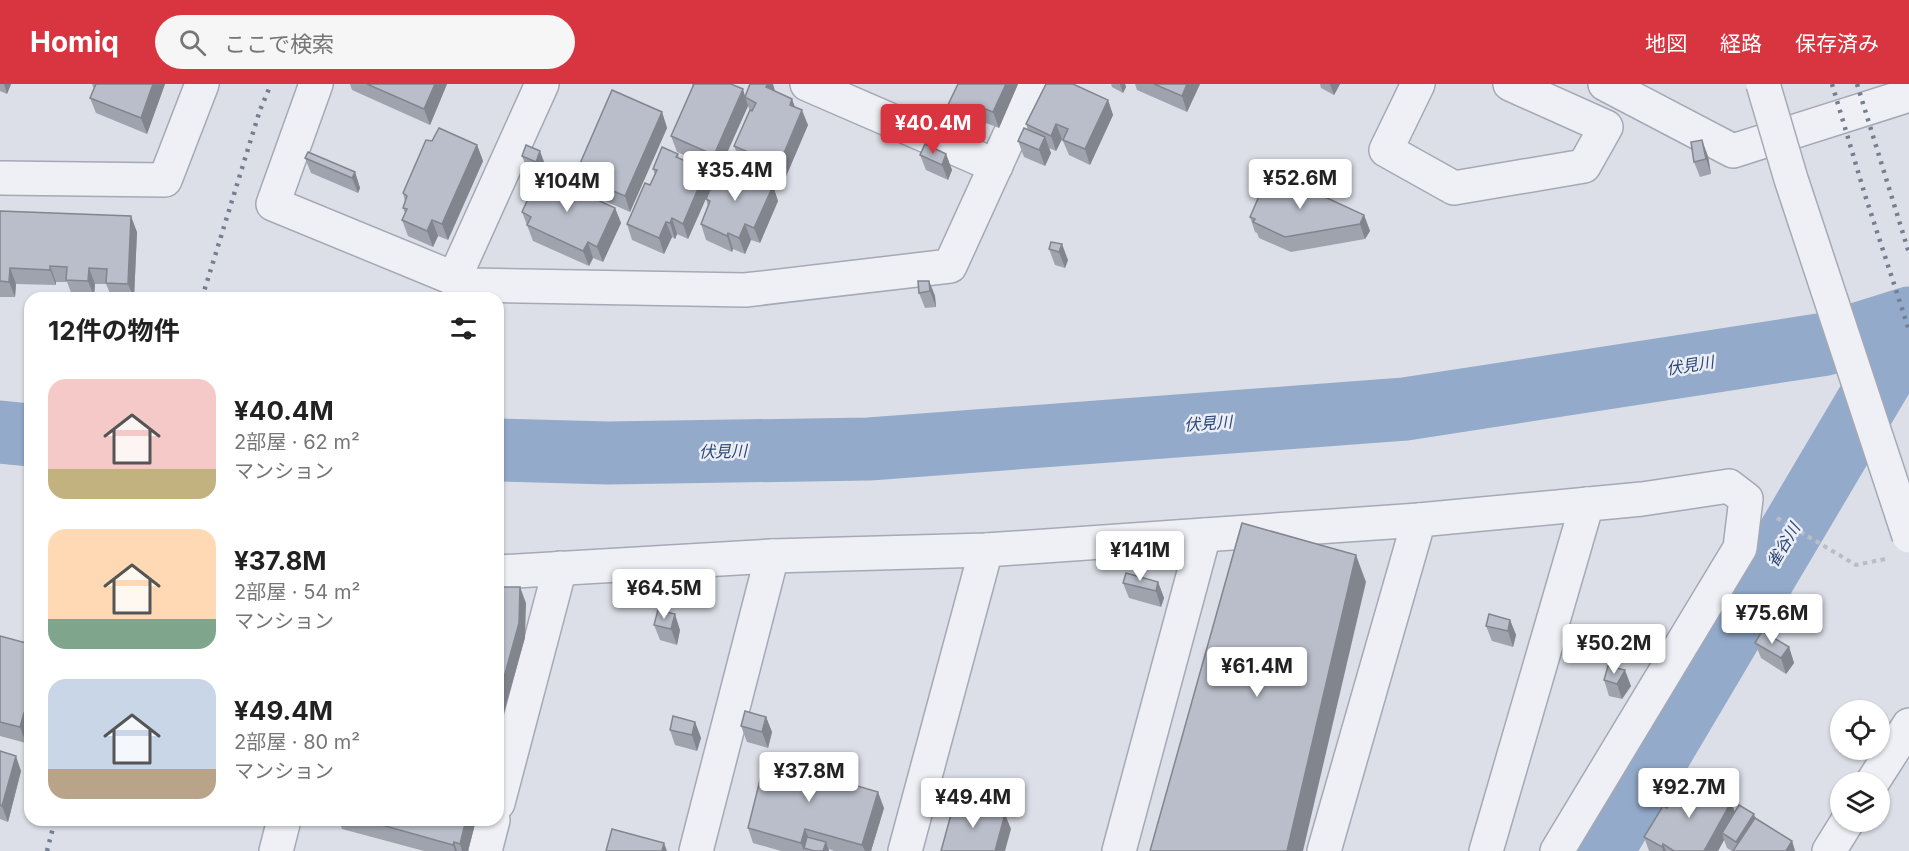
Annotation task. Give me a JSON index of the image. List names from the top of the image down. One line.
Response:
{"water":["伏見川","雀谷川"],"page":{"header":"Homiq","search":"ここで検索","nav":["地図","経路","保存済み"],"price":["¥40.4M","¥35.4M","¥52.6M","¥104M","¥141M","¥64.5M","¥75.6M","¥50.2M","¥61.4M","¥37.8M","¥92.7M","¥49.4M"],"heading":"12件の物件","list":[{"name":"¥40.4M","note":"2部屋 · 62 m² · マンション"},{"name":"¥37.8M","note":"2部屋 · 54 m² · マンション"},{"name":"¥49.4M","note":"2部屋 · 80 m² · マンション"}]}}
